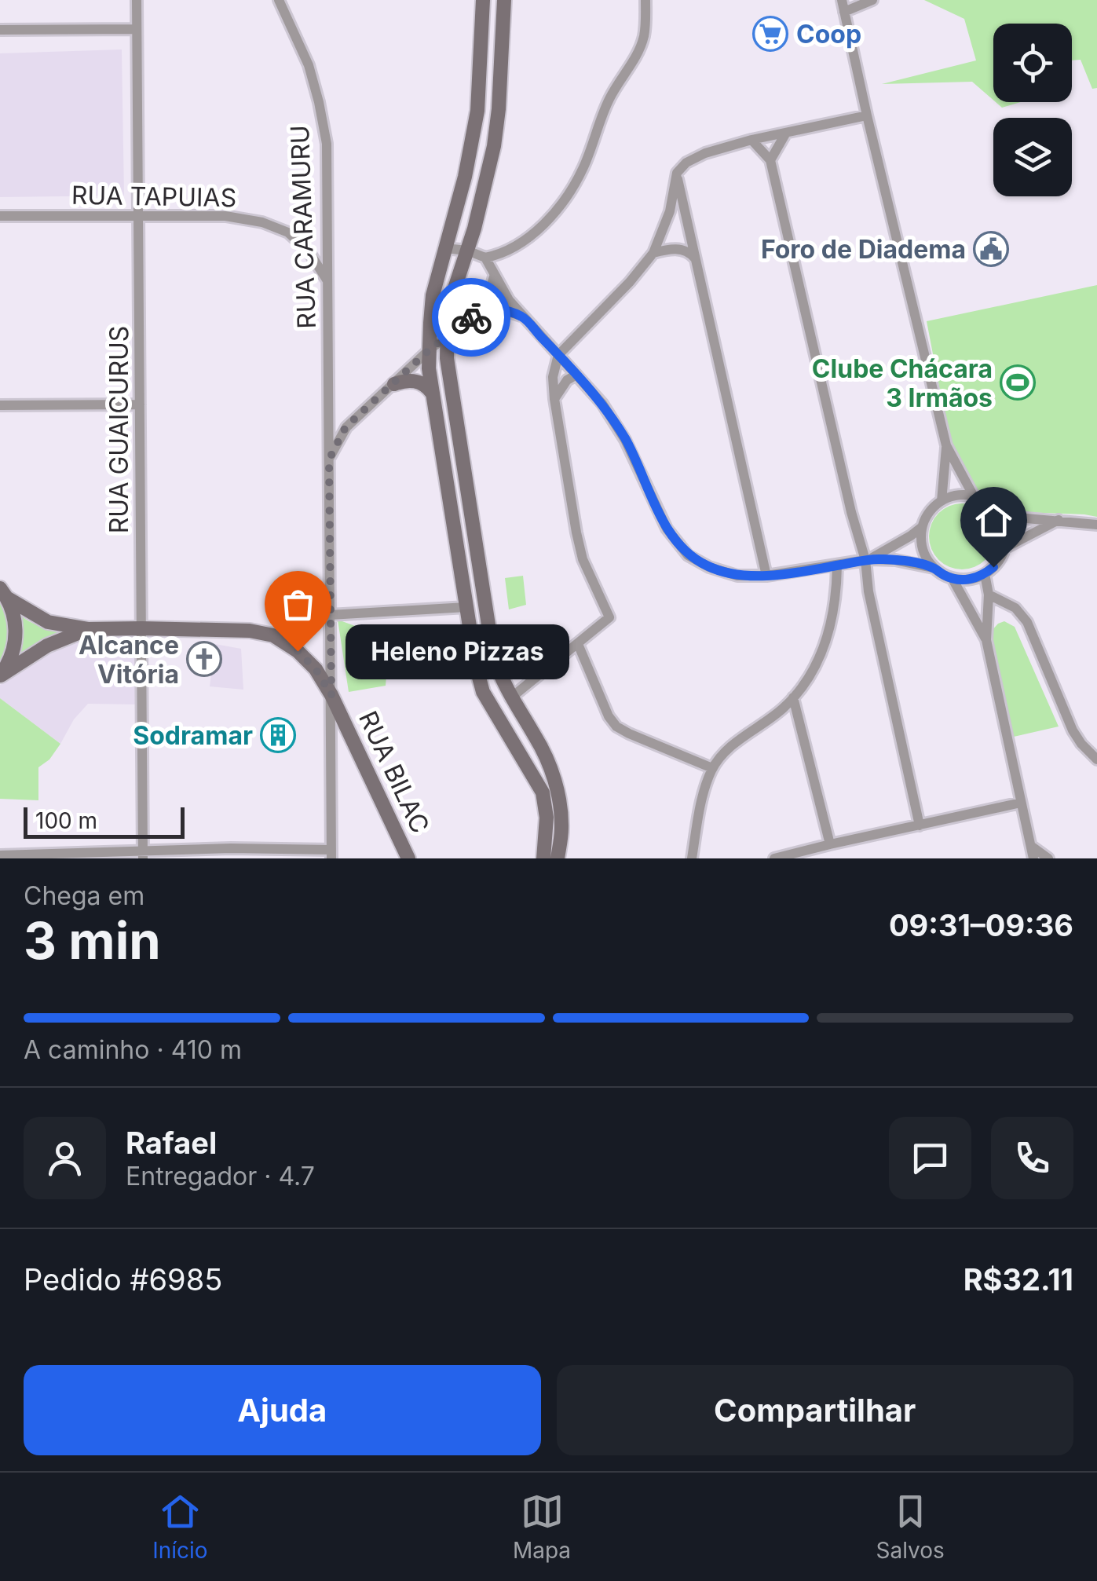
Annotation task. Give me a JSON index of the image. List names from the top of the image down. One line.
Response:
{"streets":{"main road":["RUA BILAC"],"street":["RUA TAPUIAS","RUA CARAMURU","RUA GUAICURUS"]},"crossings":[["RUA TAPUIAS","RUA CARAMURU"],["RUA TAPUIAS","RUA GUAICURUS"],["RUA CARAMURU","RUA BILAC"],["RUA GUAICURUS","RUA BILAC"]],"places":{"supermarket":["Coop"],"public building":["Foro de Diadema"],"sports":["Clube Chácara 3 Irmãos"],"other":["Heleno Pizzas"],"church":["Alcance Vitória"],"building":["Sodramar"]},"scale_bar":"100 m","page":{"bubble":"Heleno Pizzas","scale":"100 m","heading":["3 min","Chega em","09:31–09:36"],"panel":["Rafael","Entregador · 4.7","Pedido #6985","R$32.11"],"bar":"A caminho · 410 m","buttons":["Ajuda","Compartilhar"],"tabs":["Início","Mapa","Salvos"]}}
